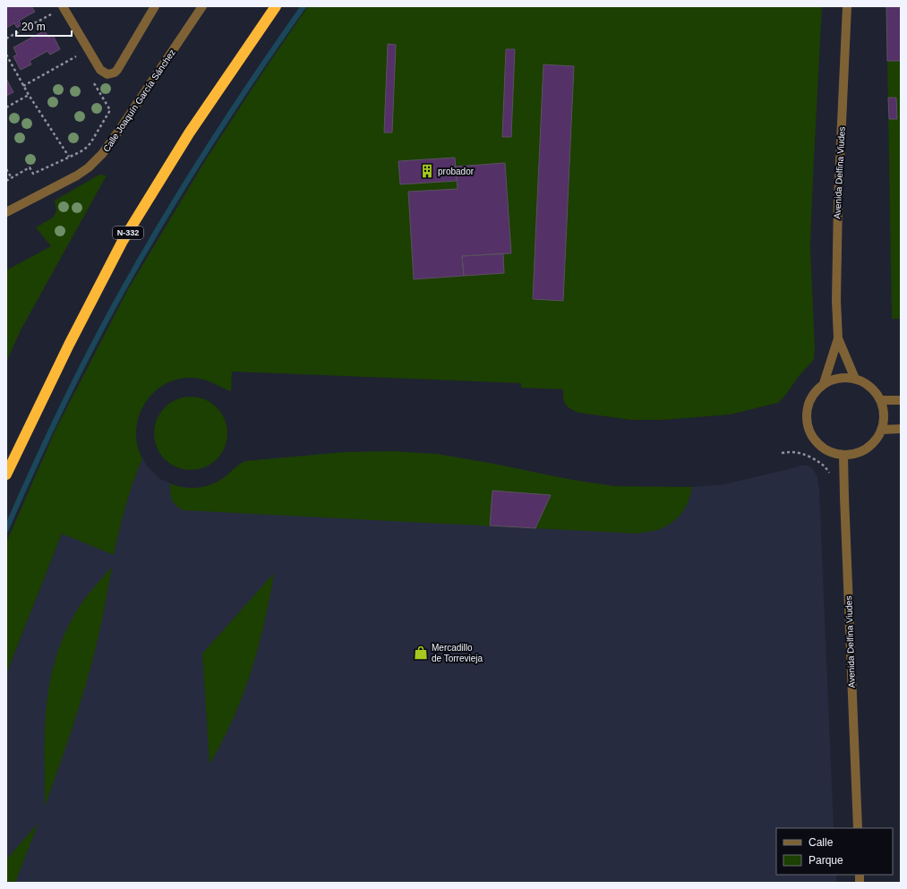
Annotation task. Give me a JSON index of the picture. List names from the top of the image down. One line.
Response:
{"streets":{"highway":["N-332"],"street":["Calle Joaquín García Sánchez","Avenida Delfina Viudes"]},"places":{"building":["probador"],"shop":["Mercadillo de Torrevieja"]},"legend":["Calle","Parque"],"scale_bar":"20 m"}
